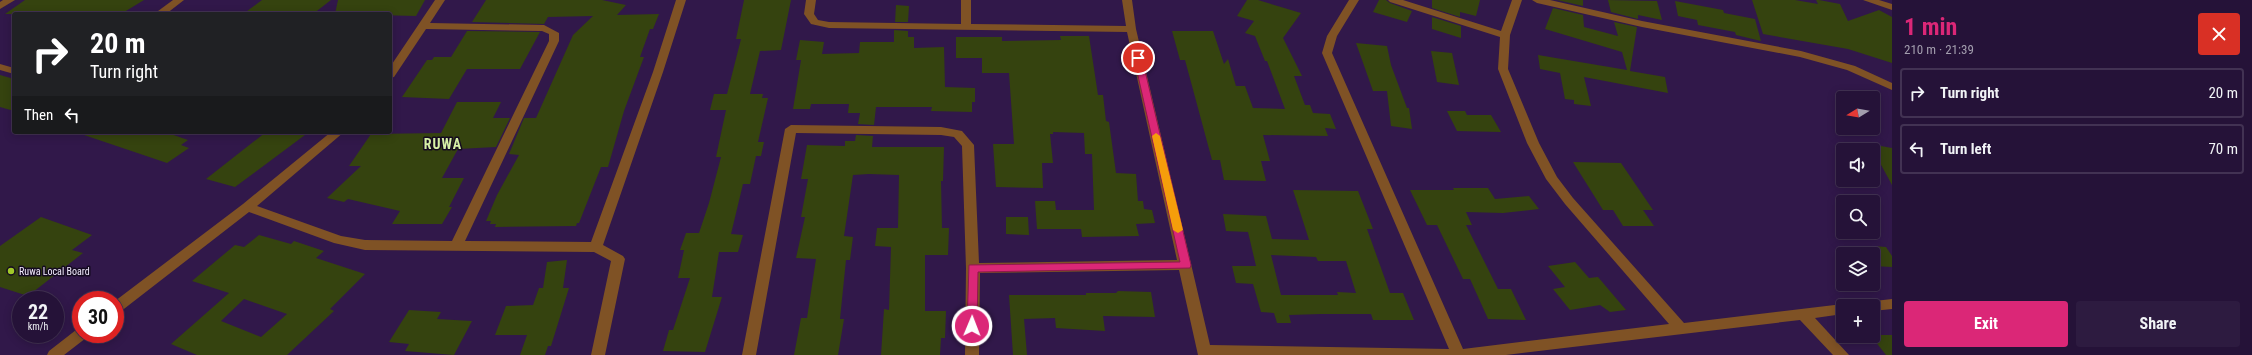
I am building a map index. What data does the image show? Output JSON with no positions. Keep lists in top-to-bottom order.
{
  "districts": ["RUWA"],
  "places": ["Ruwa Local Board"],
  "north": "left",
  "page": {
    "heading": ["1 min", "210 m · 21:39"],
    "turn": ["20 m", "Turn right"],
    "list": [
      {
        "name": "Turn right",
        "value": "20 m"
      },
      {
        "name": "Turn left",
        "value": "70 m"
      }
    ],
    "map_buttons": "+",
    "then": "Then",
    "speed": "22 km/h",
    "limit": "30",
    "buttons": ["Exit", "Share"]
  }
}
